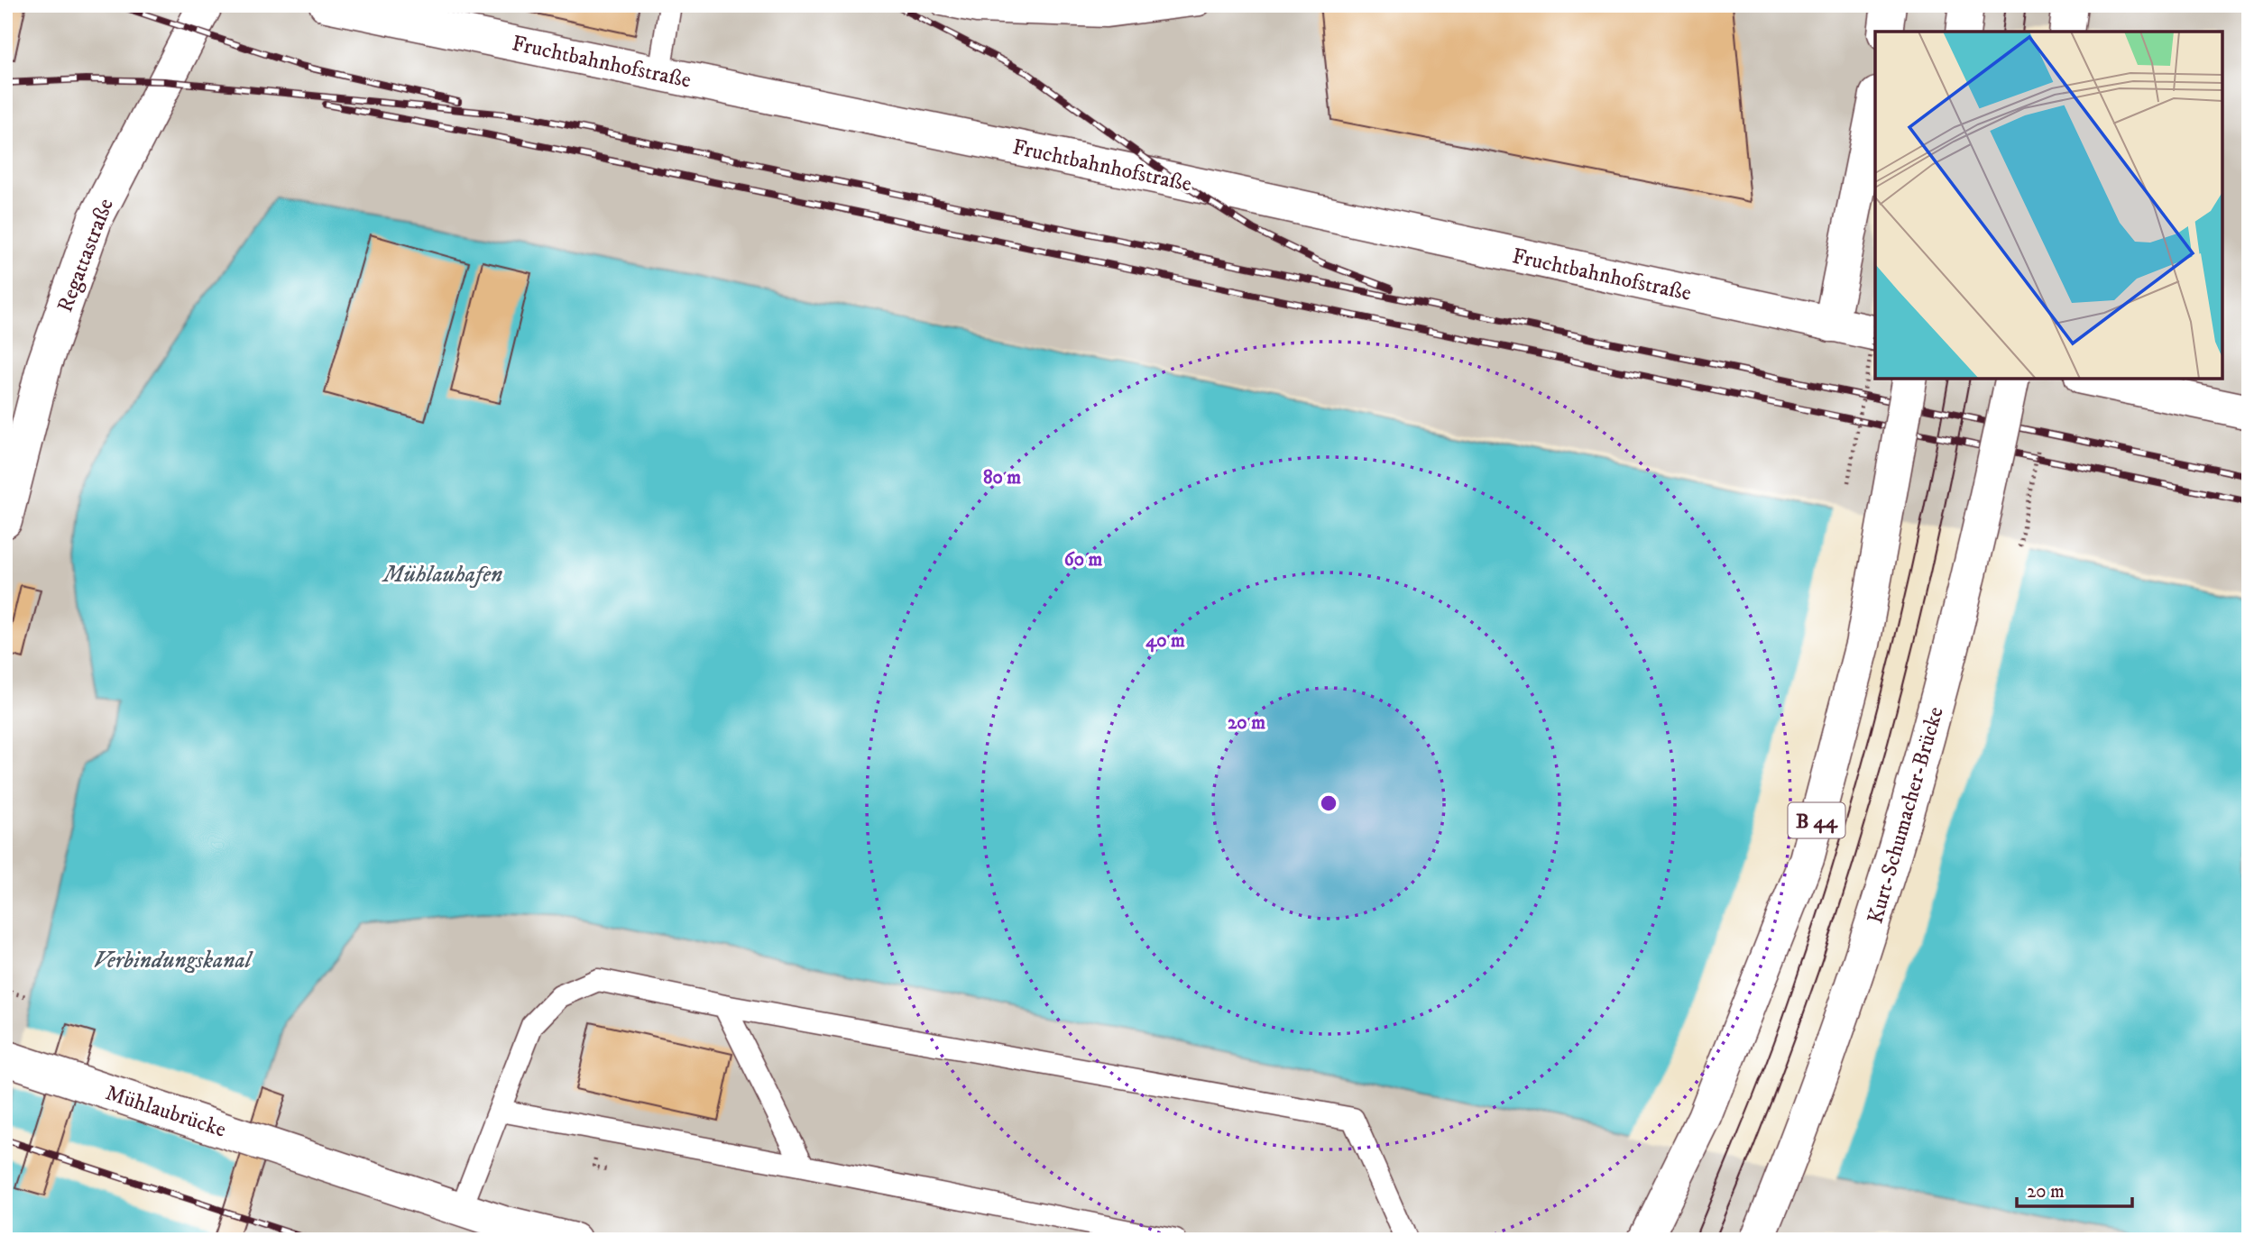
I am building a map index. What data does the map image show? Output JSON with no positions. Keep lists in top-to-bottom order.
{
  "streets": {
    "main road": [
      "Fruchtbahnhofstraße",
      "Regattastraße",
      "Kurt-Schumacher-Brücke",
      "B 44",
      "Mühlaubrücke"
    ]
  },
  "water": ["Mühlauhafen", "Verbindungskanal"],
  "scale_bar": "20 m",
  "rings": [
    "80 m",
    "60 m",
    "40 m",
    "20 m"
  ]
}
